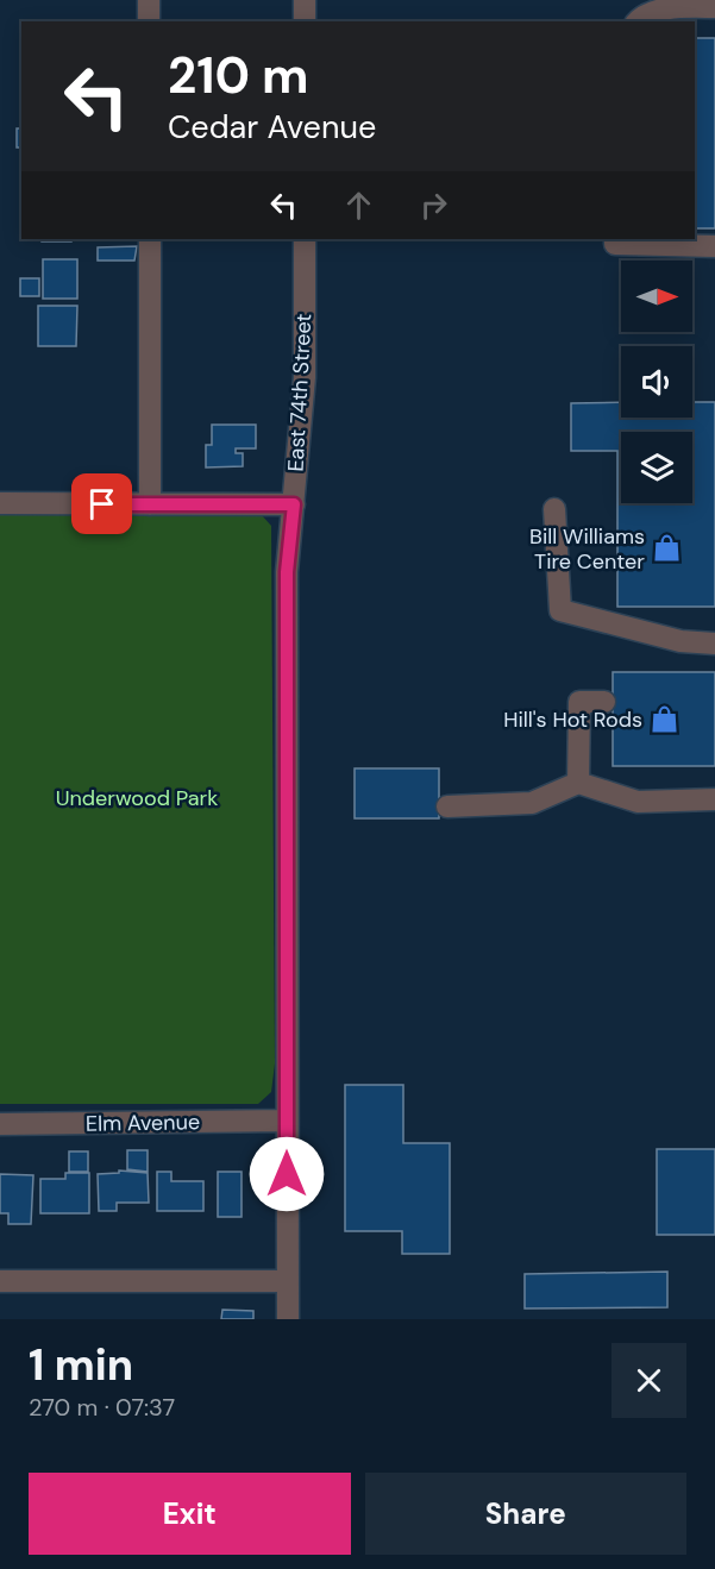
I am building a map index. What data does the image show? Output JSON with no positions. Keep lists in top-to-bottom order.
{
  "streets": {
    "street": ["East 74th Street", "Elm Avenue"]
  },
  "crossings": [
    ["East 74th Street", "Elm Avenue"]
  ],
  "parks": ["Underwood Park"],
  "places": {
    "shop": ["Bill Williams Tire Center", "Hill's Hot Rods"]
  },
  "north": "right",
  "page": {
    "turn": ["210 m", "Cedar Avenue"],
    "heading": ["1 min", "270 m · 07:37"],
    "buttons": ["Exit", "Share"]
  }
}
